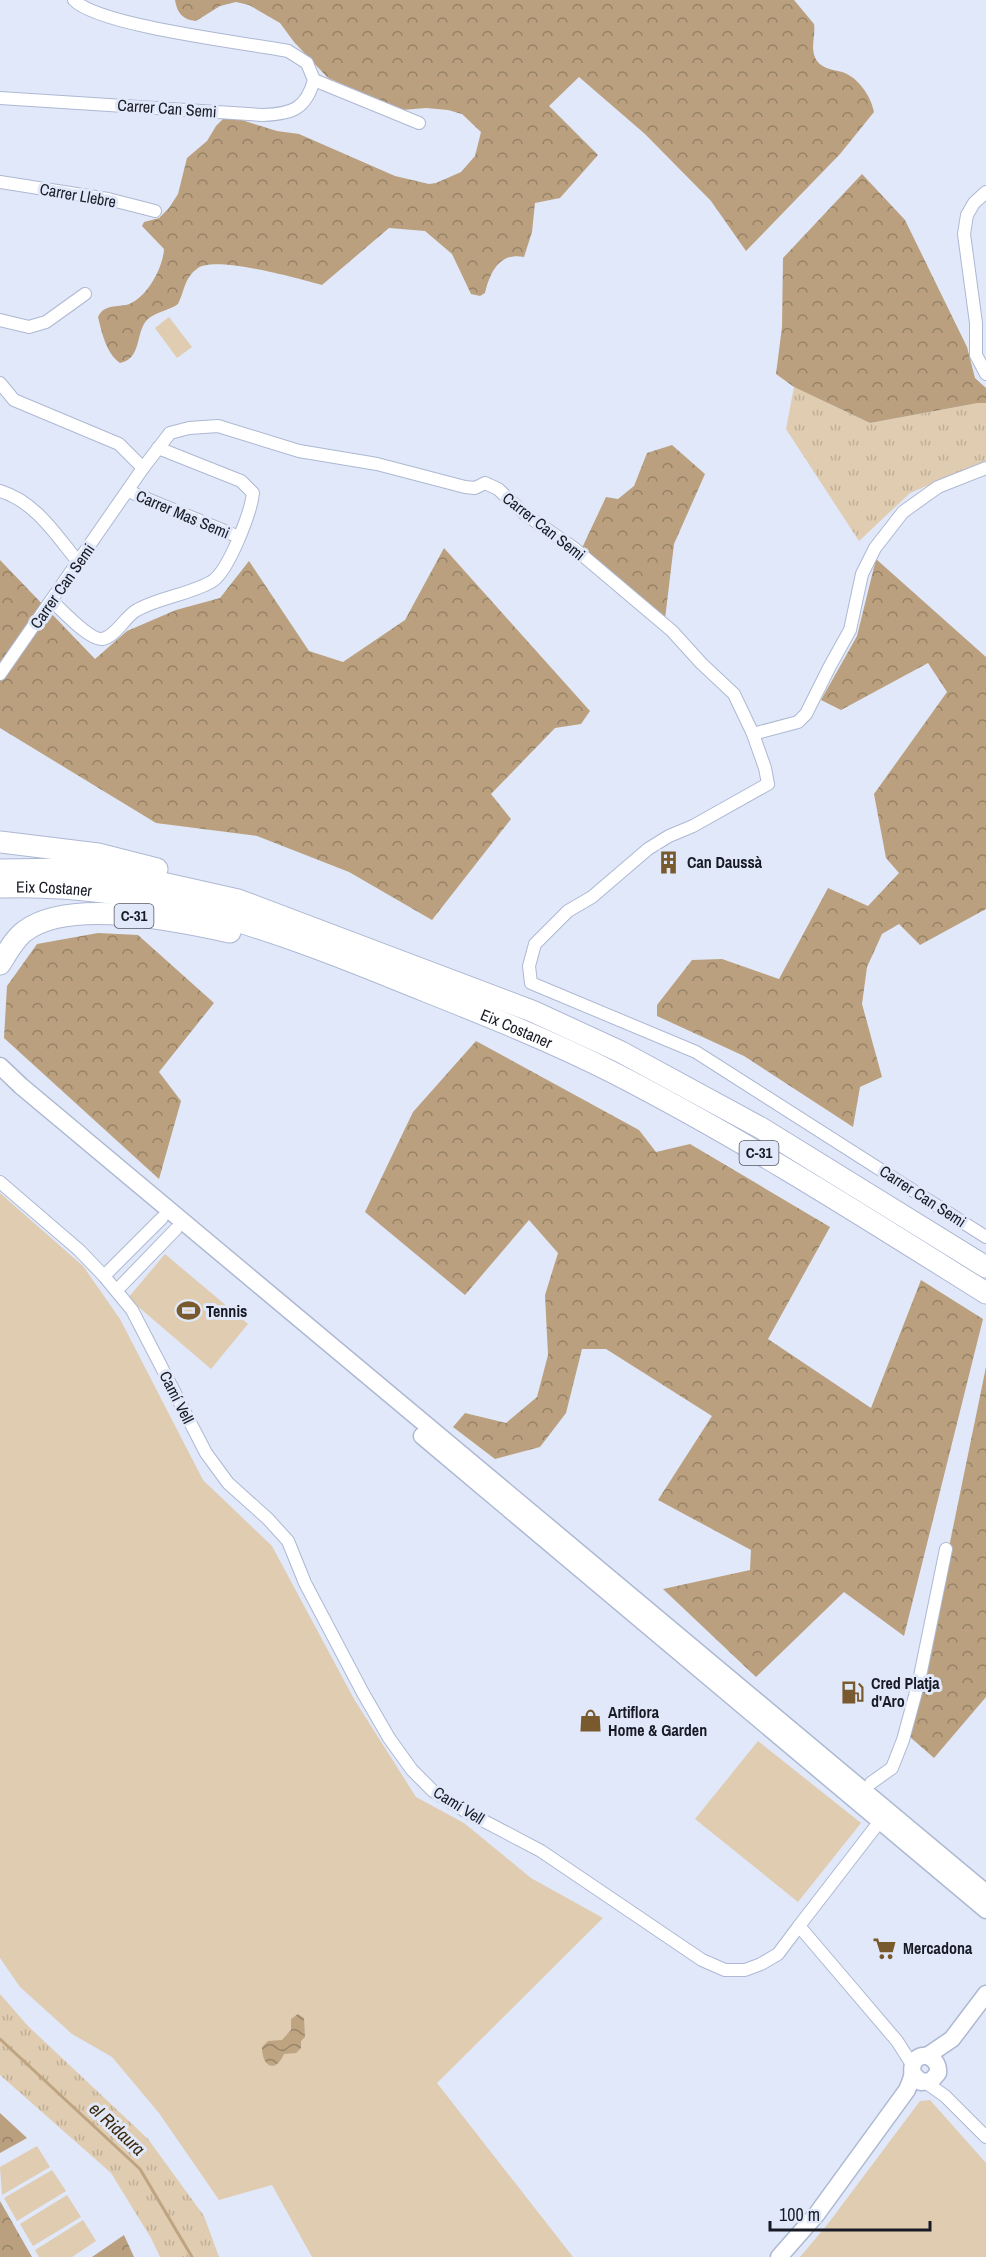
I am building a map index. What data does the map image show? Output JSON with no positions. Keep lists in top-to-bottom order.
{
  "streets": {
    "highway": ["Eix Costaner", "C-31"],
    "street": [
      "Carrer Can Semi",
      "Carrer Llebre",
      "Carrer Mas Semi",
      "Camí Vell"
    ]
  },
  "crossings": [
    ["Carrer Can Semi", "Carrer Mas Semi"],
    ["Eix Costaner", "C-31"]
  ],
  "water": ["el Ridaura"],
  "places": {
    "building": ["Can Daussà"],
    "sports": ["Tennis"],
    "fuel station": ["Cred Platja d'Aro"],
    "shop": ["Artiflora Home & Garden"],
    "supermarket": ["Mercadona"]
  },
  "scale_bar": "100 m"
}
